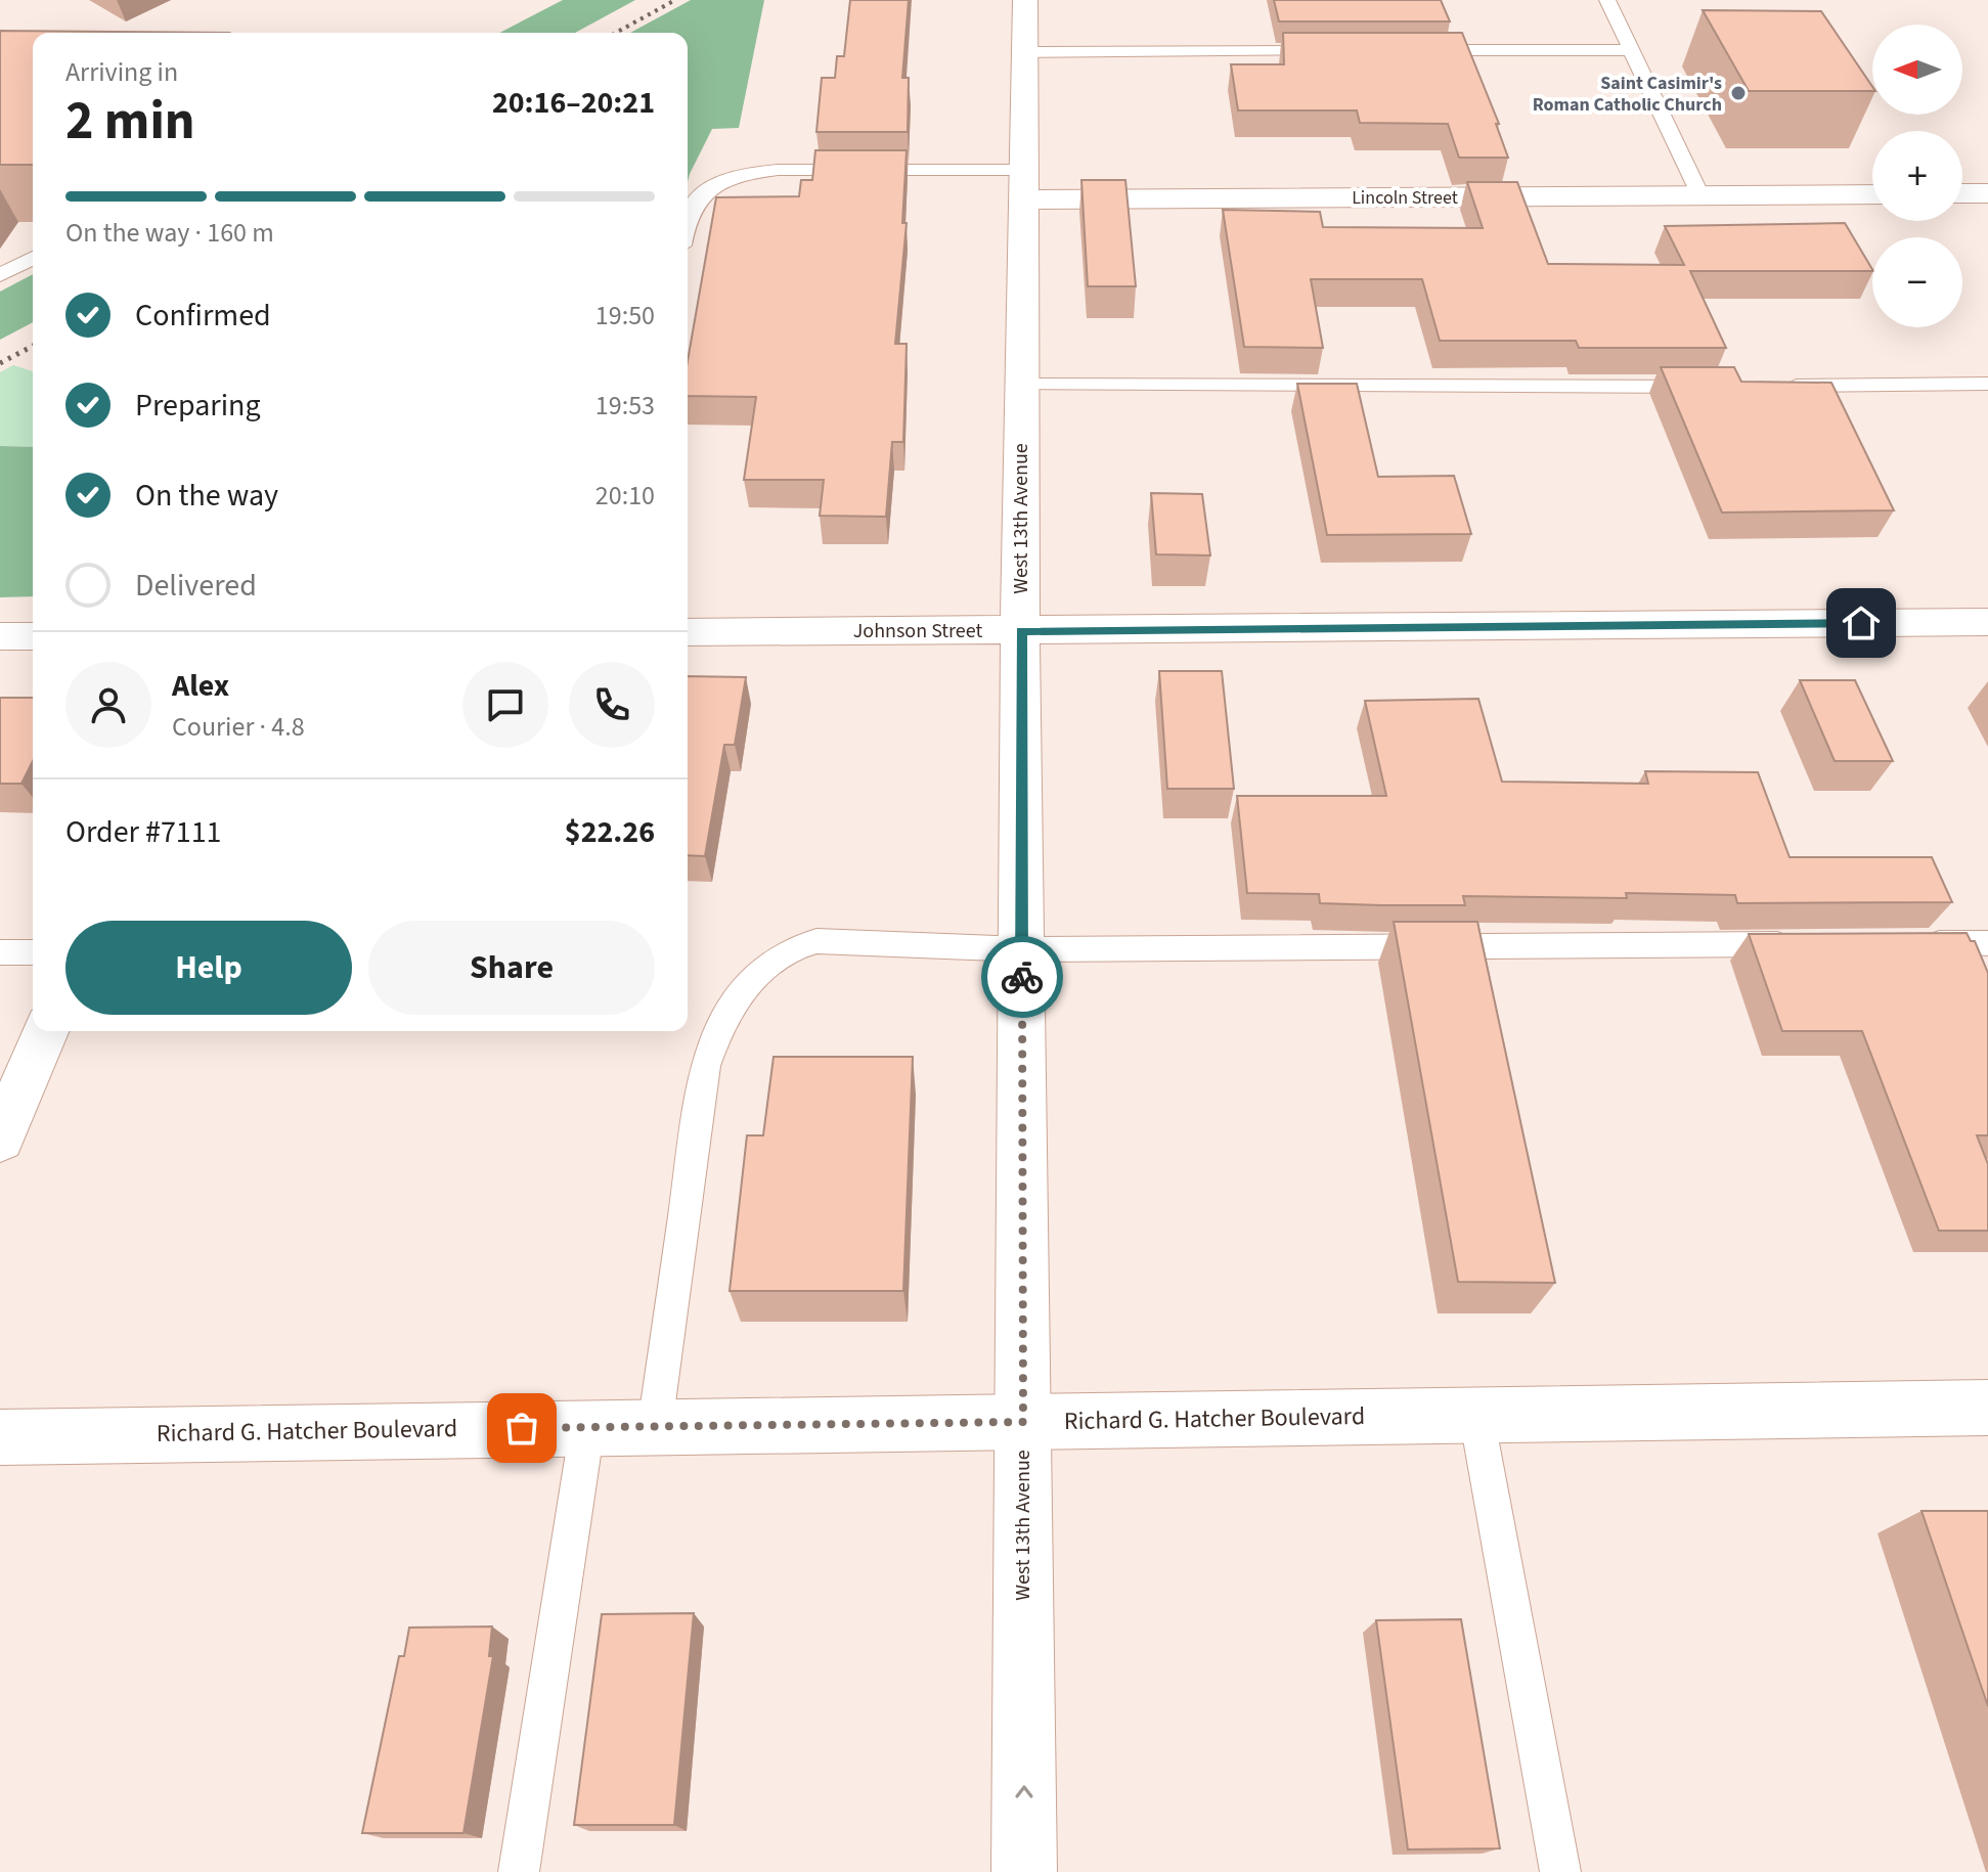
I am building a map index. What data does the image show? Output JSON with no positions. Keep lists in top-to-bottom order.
{
  "streets": {
    "street": [
      "Lincoln Street",
      "West 13th Avenue",
      "Johnson Street",
      "Richard G. Hatcher Boulevard"
    ]
  },
  "crossings": [
    ["Lincoln Street", "West 13th Avenue"],
    ["West 13th Avenue", "Johnson Street"],
    ["West 13th Avenue", "Richard G. Hatcher Boulevard"]
  ],
  "places": ["Saint Casimir's Roman Catholic Church"],
  "north": "left",
  "page": {
    "map_buttons": ["+", "−"],
    "heading": ["2 min", "Arriving in", "20:16–20:21"],
    "panel": [
      "Alex",
      "Courier · 4.8",
      "Order #7111",
      "$22.26"
    ],
    "bar": "On the way · 160 m",
    "list": [
      ["Confirmed", "19:50"],
      ["Preparing", "19:53"],
      ["On the way", "20:10"],
      "Delivered"
    ],
    "buttons": ["Help", "Share"]
  }
}
